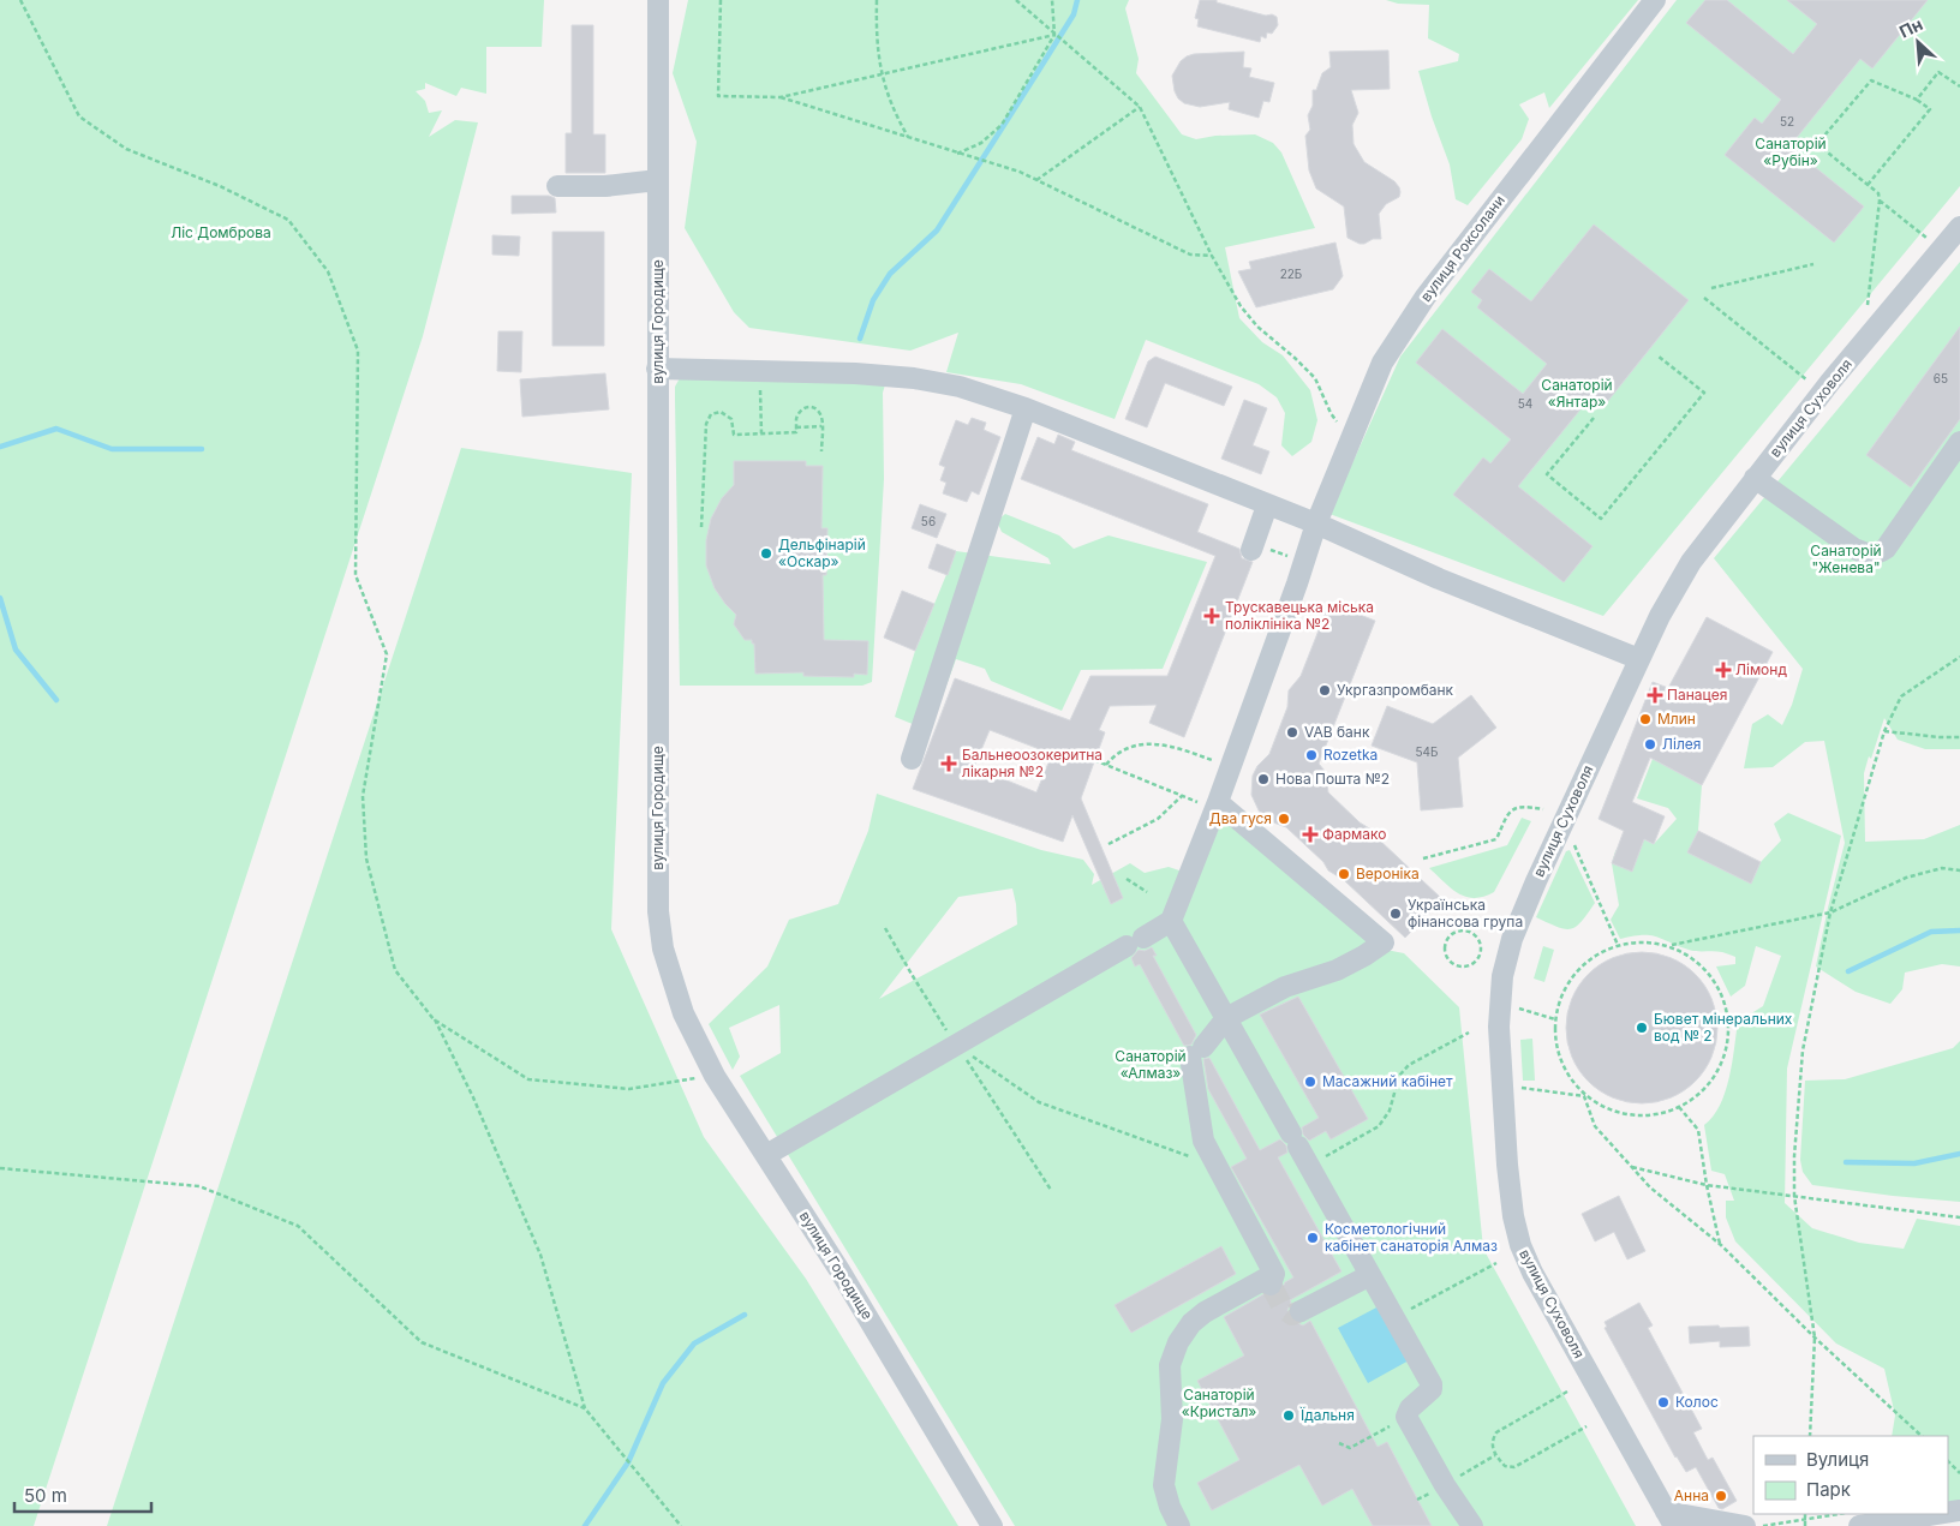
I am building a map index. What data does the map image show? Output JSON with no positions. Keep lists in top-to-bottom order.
{
  "streets": {
    "street": ["вулиця Роксолани", "вулиця Городище", "вулиця Суховоля"]
  },
  "parks": [
    "Санаторій «Рубін»",
    "Ліс Домброва",
    "Санаторій «Янтар»",
    "Санаторій \"Женева\"",
    "Санаторій «Алмаз»",
    "Санаторій «Кристал»"
  ],
  "places": {
    "other": [
      "Дельфінарій «Оскар»",
      "Укргазпромбанк",
      "Млин",
      "VAB банк",
      "Лілея",
      "Rozetka",
      "Нова Пошта №2",
      "Два гуся",
      "Вероніка",
      "Українська фінансова група",
      "Бювет мінеральних вод № 2",
      "Масажний кабінет",
      "Косметологічний кабінет санаторія Алмаз",
      "Колос",
      "Їдальня",
      "Анна"
    ],
    "health": [
      "Трускавецька міська поліклініка №2",
      "Лімонд",
      "Панацея",
      "Бальнеоозокеритна лікарня №2",
      "Фармако"
    ]
  },
  "house_numbers": [
    "52",
    "22Б",
    "65",
    "54",
    "56",
    "54Б"
  ],
  "legend": ["Вулиця", "Парк"],
  "scale_bar": "50 m",
  "north": "top left"
}
